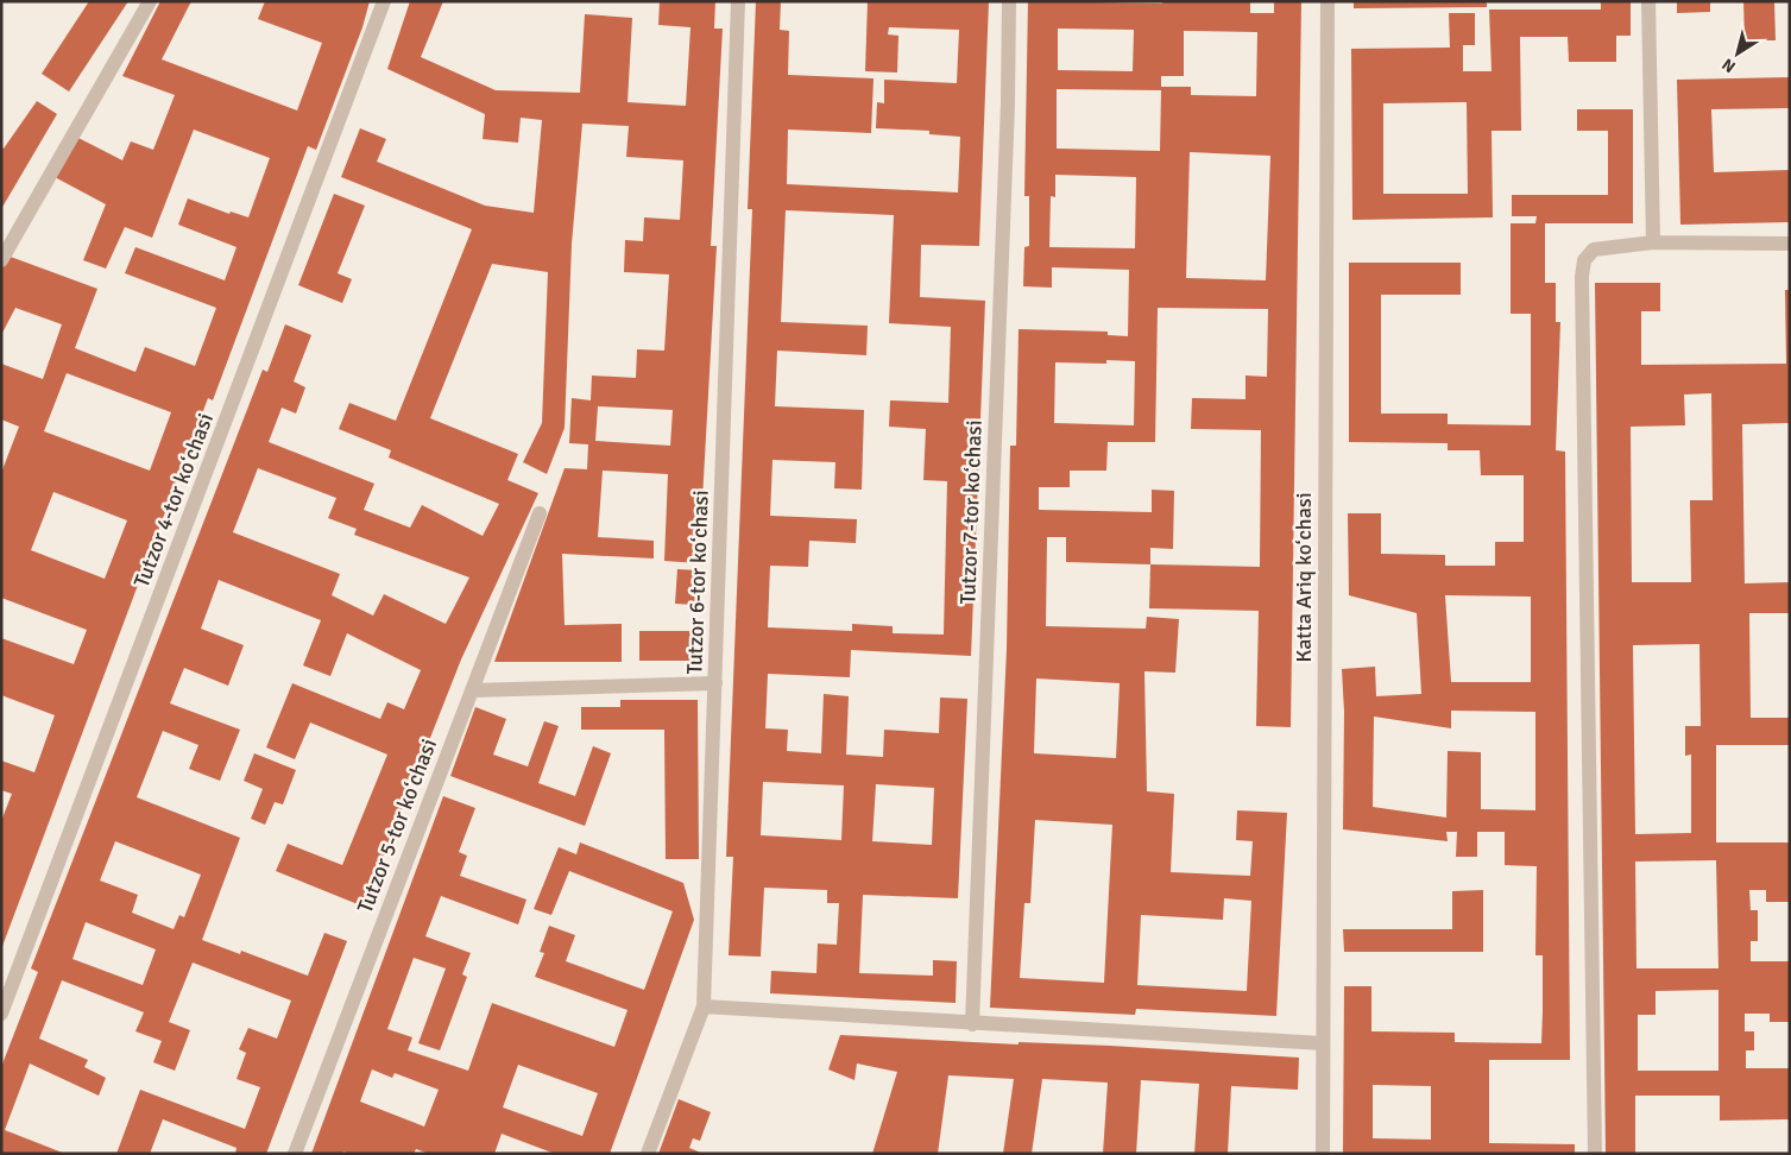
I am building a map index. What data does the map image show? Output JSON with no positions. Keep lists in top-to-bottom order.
{
  "streets": {
    "street": [
      "Tutzor 4-tor koʻchasi",
      "Tutzor 7-tor koʻchasi",
      "Katta Ariq koʻchasi",
      "Tutzor 6-tor koʻchasi",
      "Tutzor 5-tor koʻchasi"
    ]
  },
  "north": "bottom left"
}
